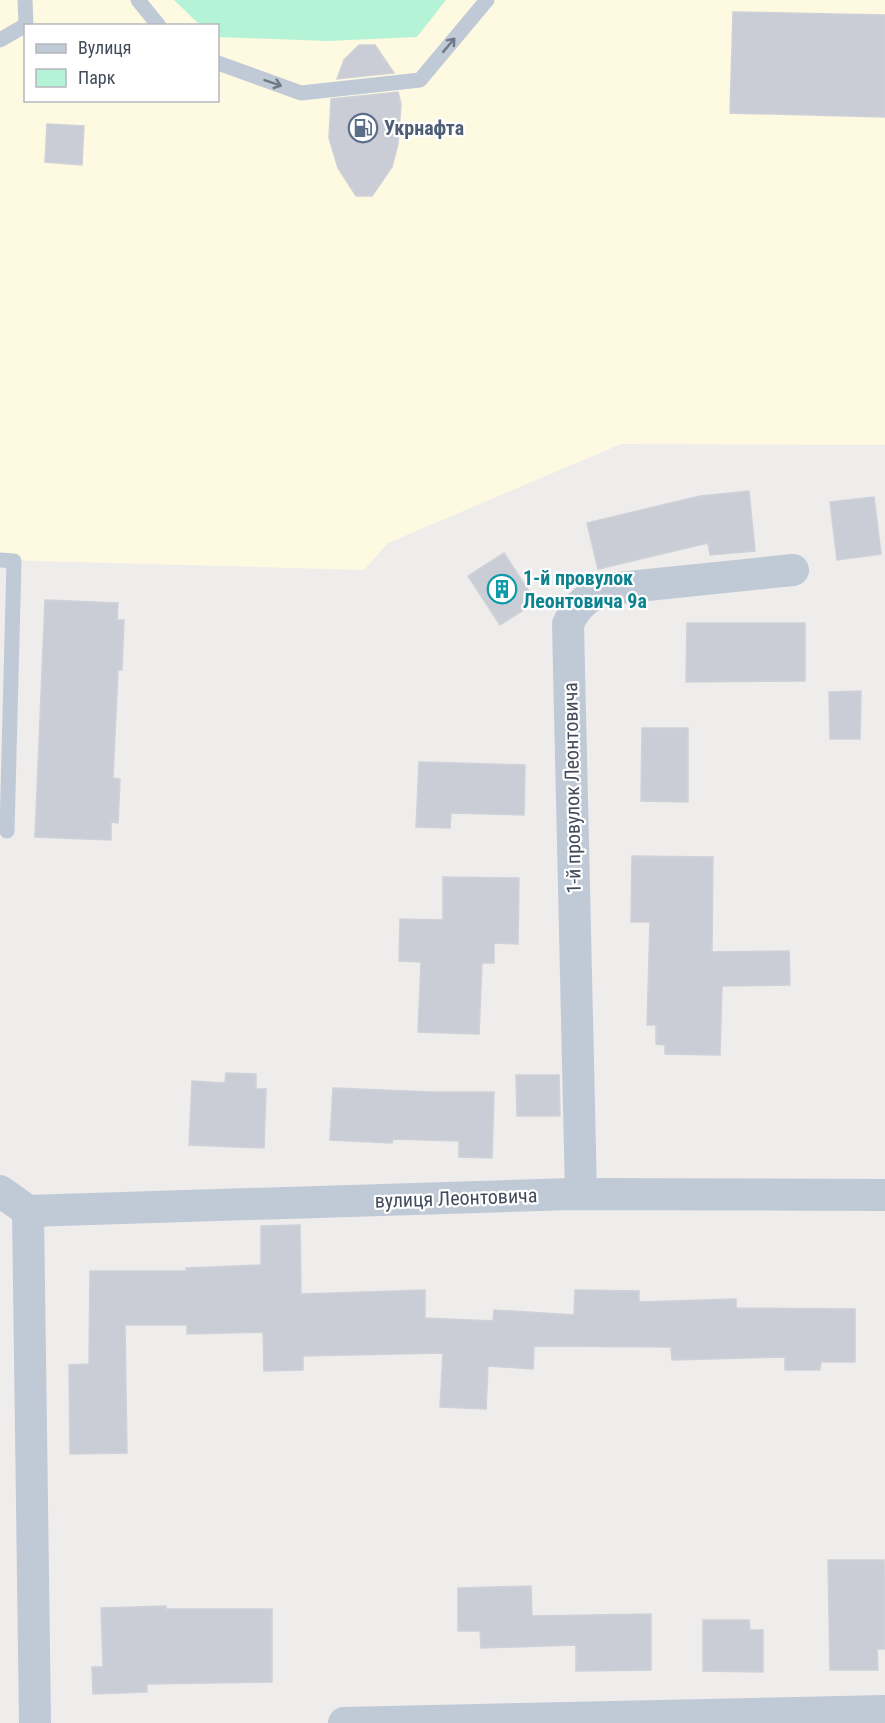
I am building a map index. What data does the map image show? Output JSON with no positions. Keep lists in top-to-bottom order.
{
  "streets": {
    "street": ["1-й провулок Леонтовича", "вулиця Леонтовича"]
  },
  "crossings": [
    ["1-й провулок Леонтовича", "вулиця Леонтовича"]
  ],
  "places": {
    "fuel station": ["Укрнафта"],
    "building": ["1-й провулок Леонтовича 9а"]
  },
  "legend": ["Вулиця", "Парк"]
}
